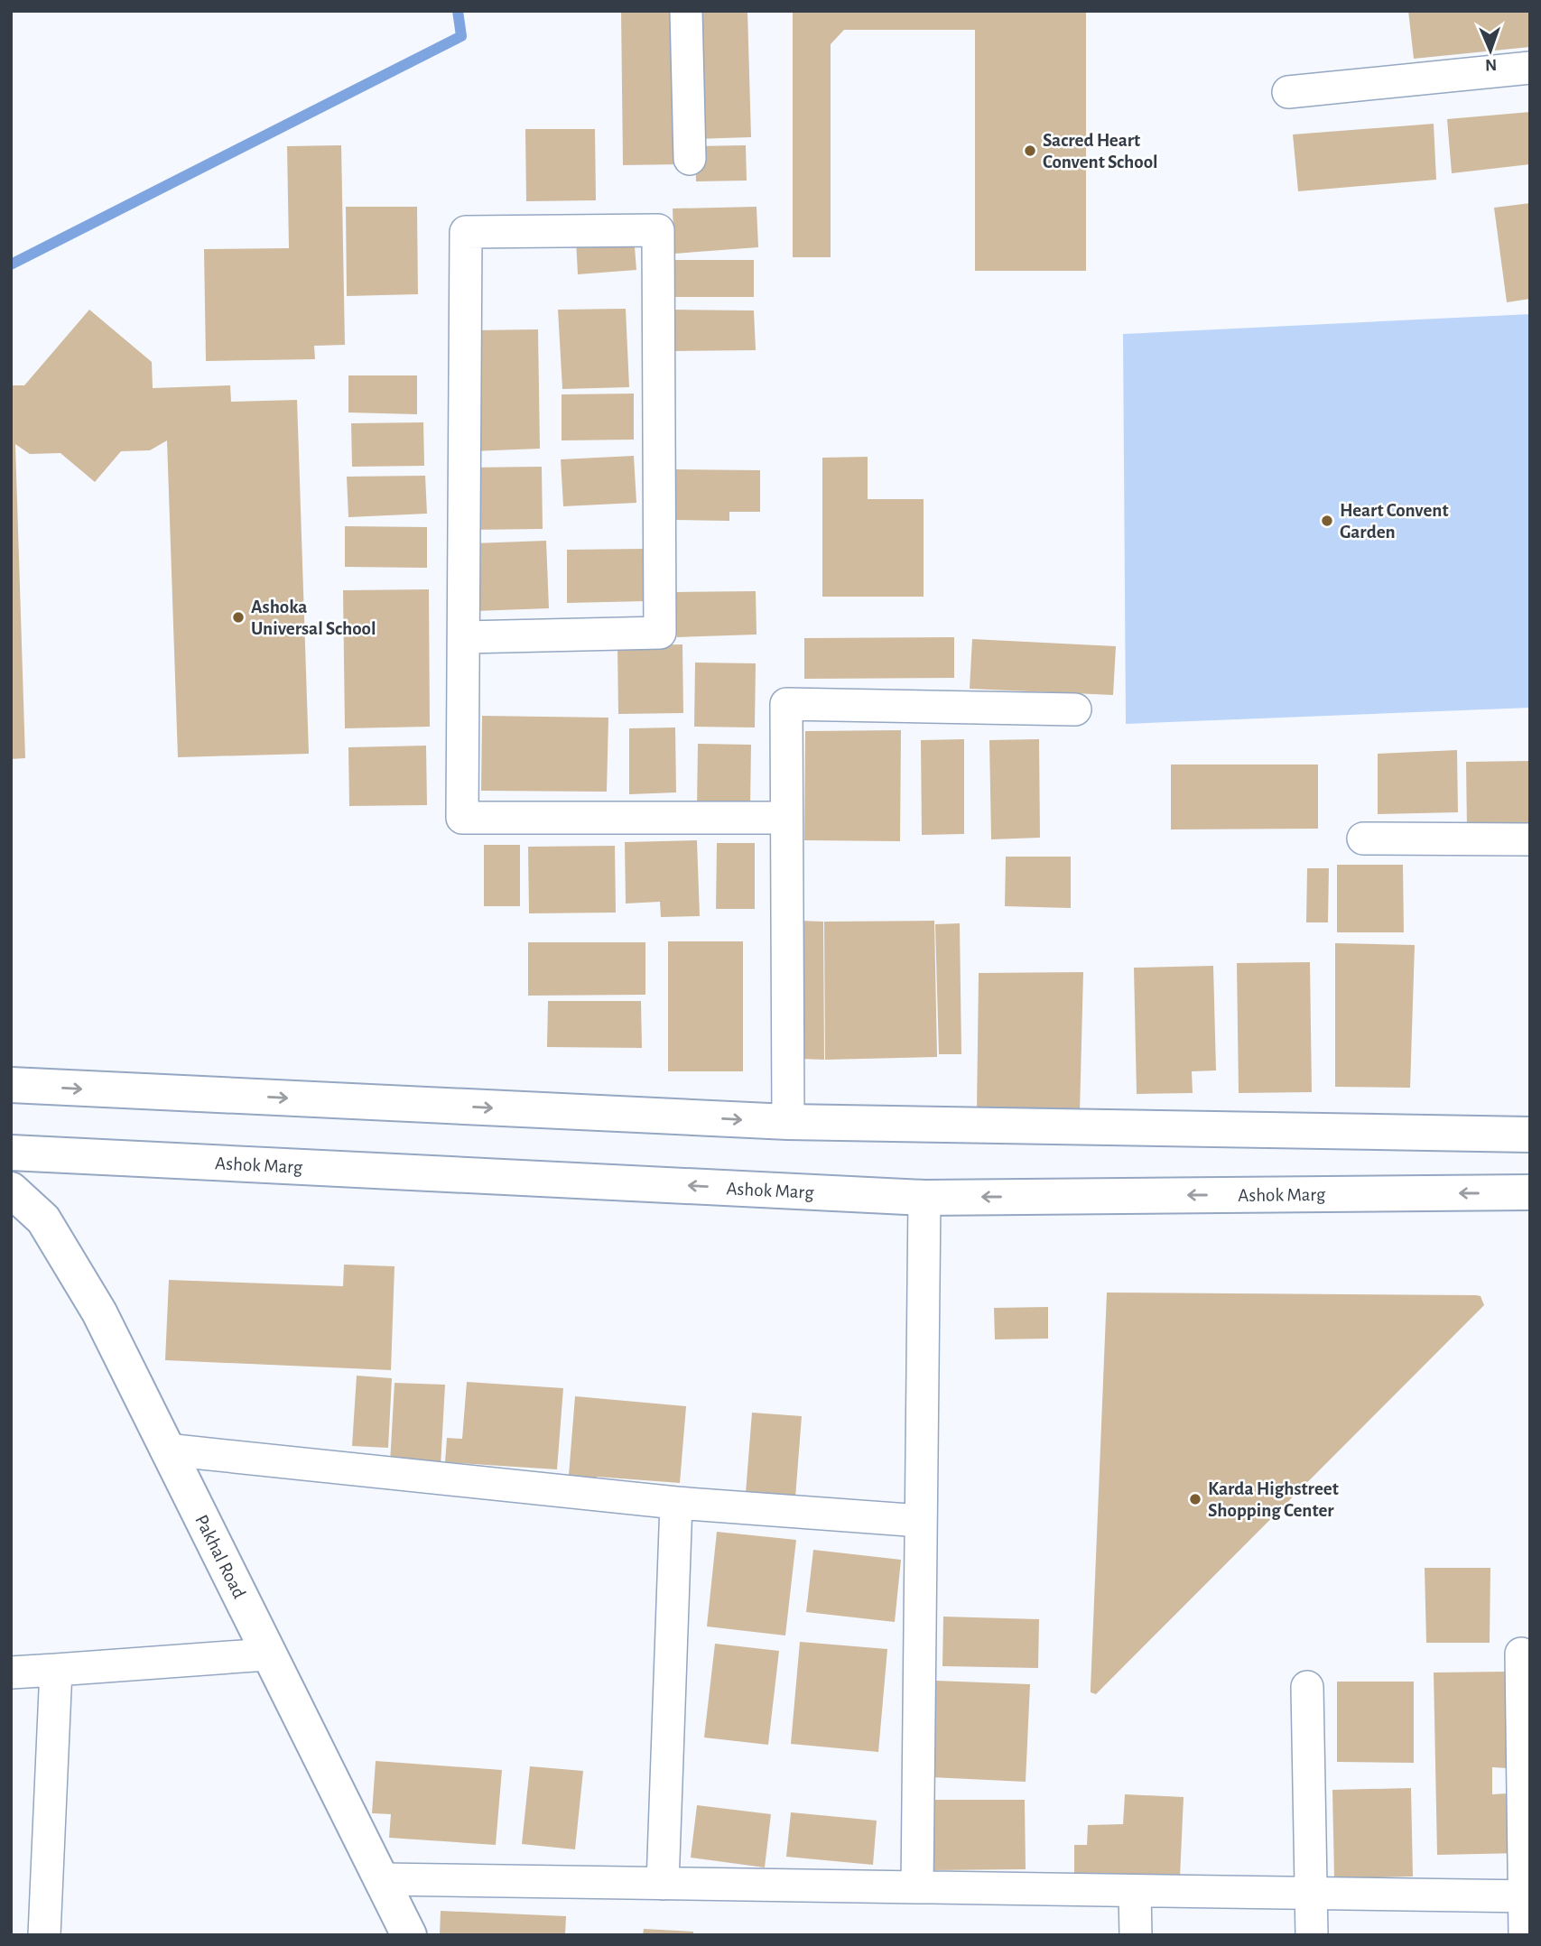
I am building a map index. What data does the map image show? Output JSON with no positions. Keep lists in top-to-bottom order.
{
  "streets": {
    "street": ["Ashok Marg", "Pakhal Road"]
  },
  "places": [
    "Sacred Heart Convent School",
    "Heart Convent Garden",
    "Ashoka Universal School",
    "Karda Highstreet Shopping Center"
  ],
  "north": "bottom"
}
